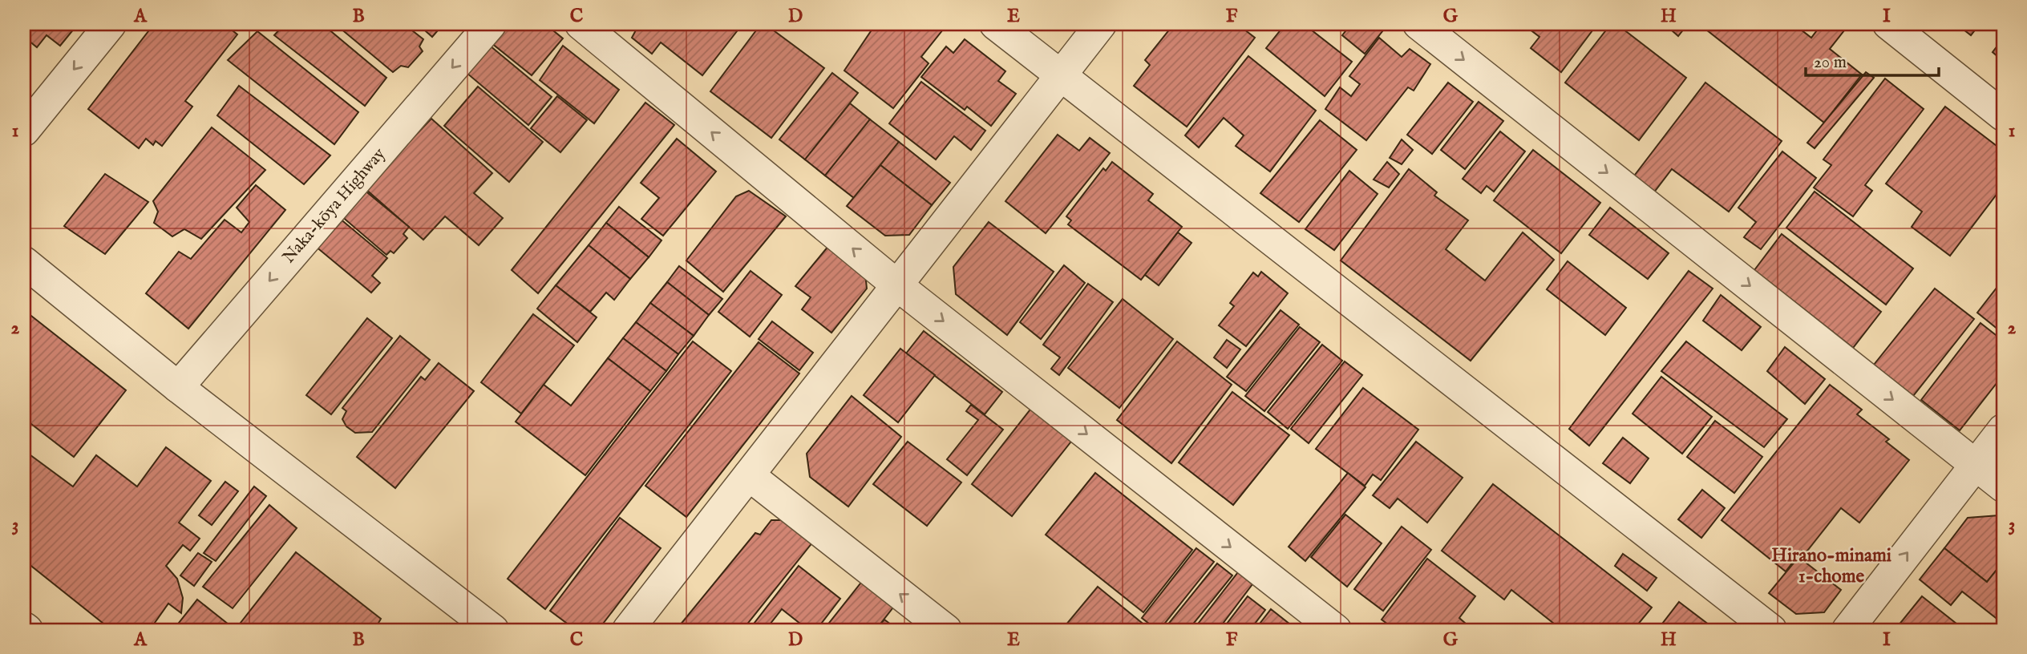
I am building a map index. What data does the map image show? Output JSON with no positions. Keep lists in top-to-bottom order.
{
  "streets": {
    "street": ["Naka-kōya Highway"]
  },
  "one_way": ["Naka-kōya Highway"],
  "districts": ["Hirano-minami 1-chome"],
  "scale_bar": "20 m",
  "grid": {
    "columns": [
      "A",
      "B",
      "C",
      "D",
      "E",
      "F",
      "G",
      "H",
      "I"
    ],
    "rows": ["1", "2", "3"]
  }
}
